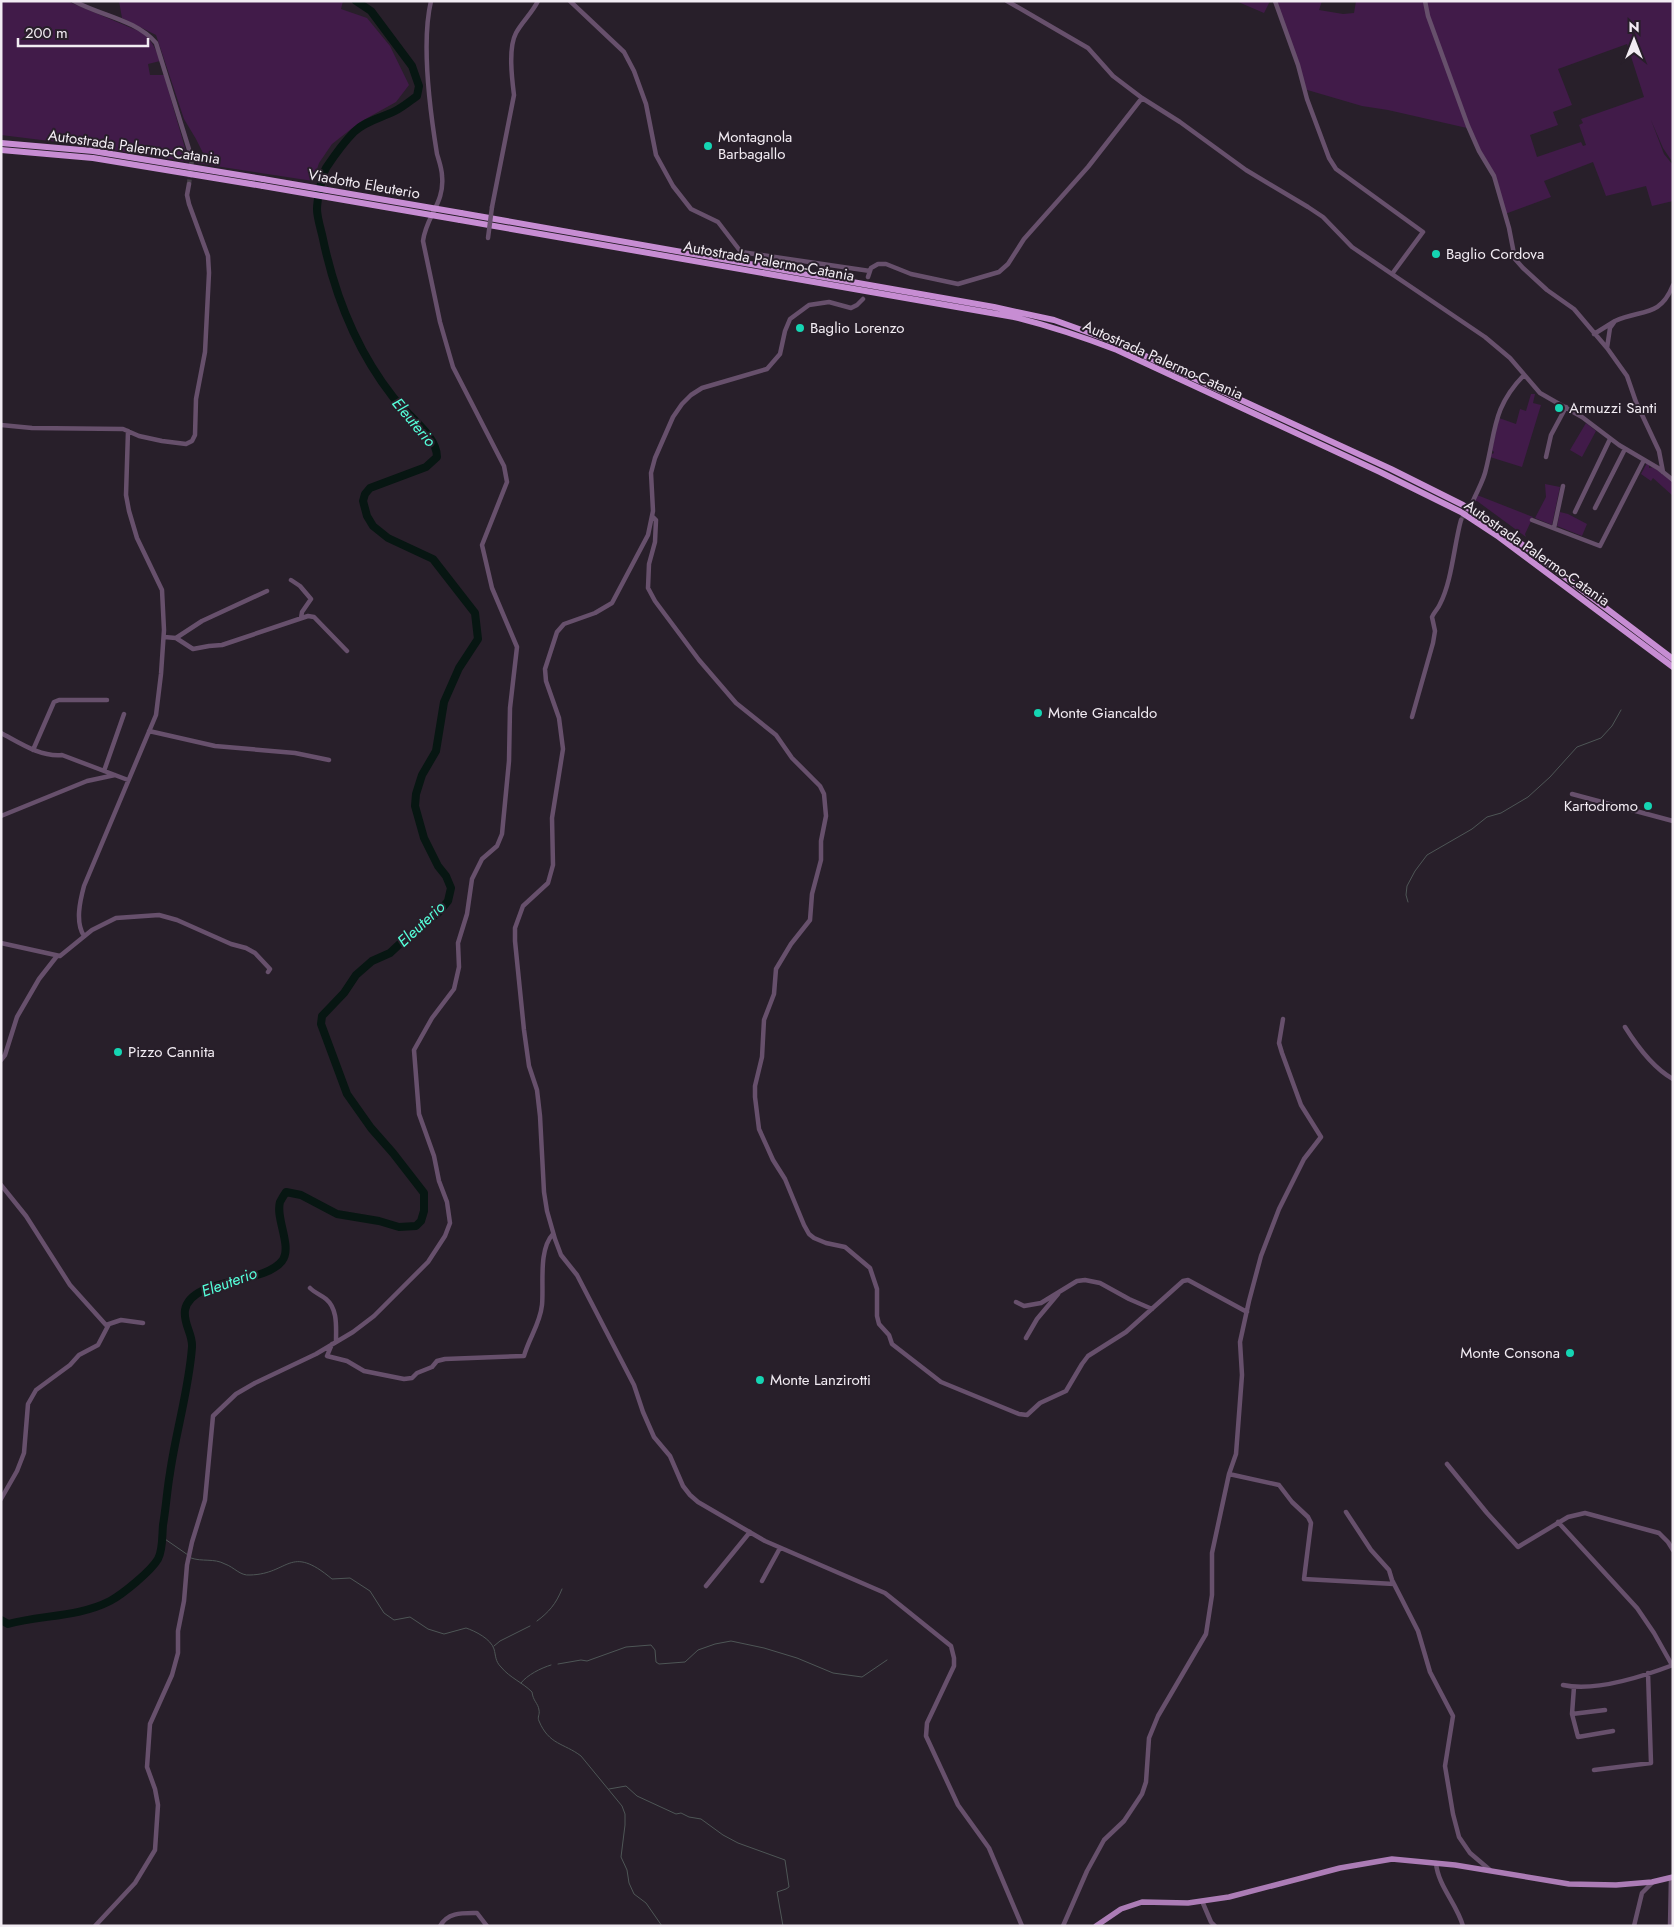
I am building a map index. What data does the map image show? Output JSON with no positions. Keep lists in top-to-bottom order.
{
  "streets": {
    "highway": ["Autostrada Palermo-Catania", "Viadotto Eleuterio"]
  },
  "crossings": [
    ["Autostrada Palermo-Catania", "Viadotto Eleuterio"]
  ],
  "water": ["Eleuterio"],
  "places": [
    "Montagnola Barbagallo",
    "Baglio Cordova",
    "Baglio Lorenzo",
    "Armuzzi Santi",
    "Monte Giancaldo",
    "Kartodromo",
    "Pizzo Cannita",
    "Monte Consona",
    "Monte Lanzirotti"
  ],
  "scale_bar": "200 m",
  "north": "top"
}
